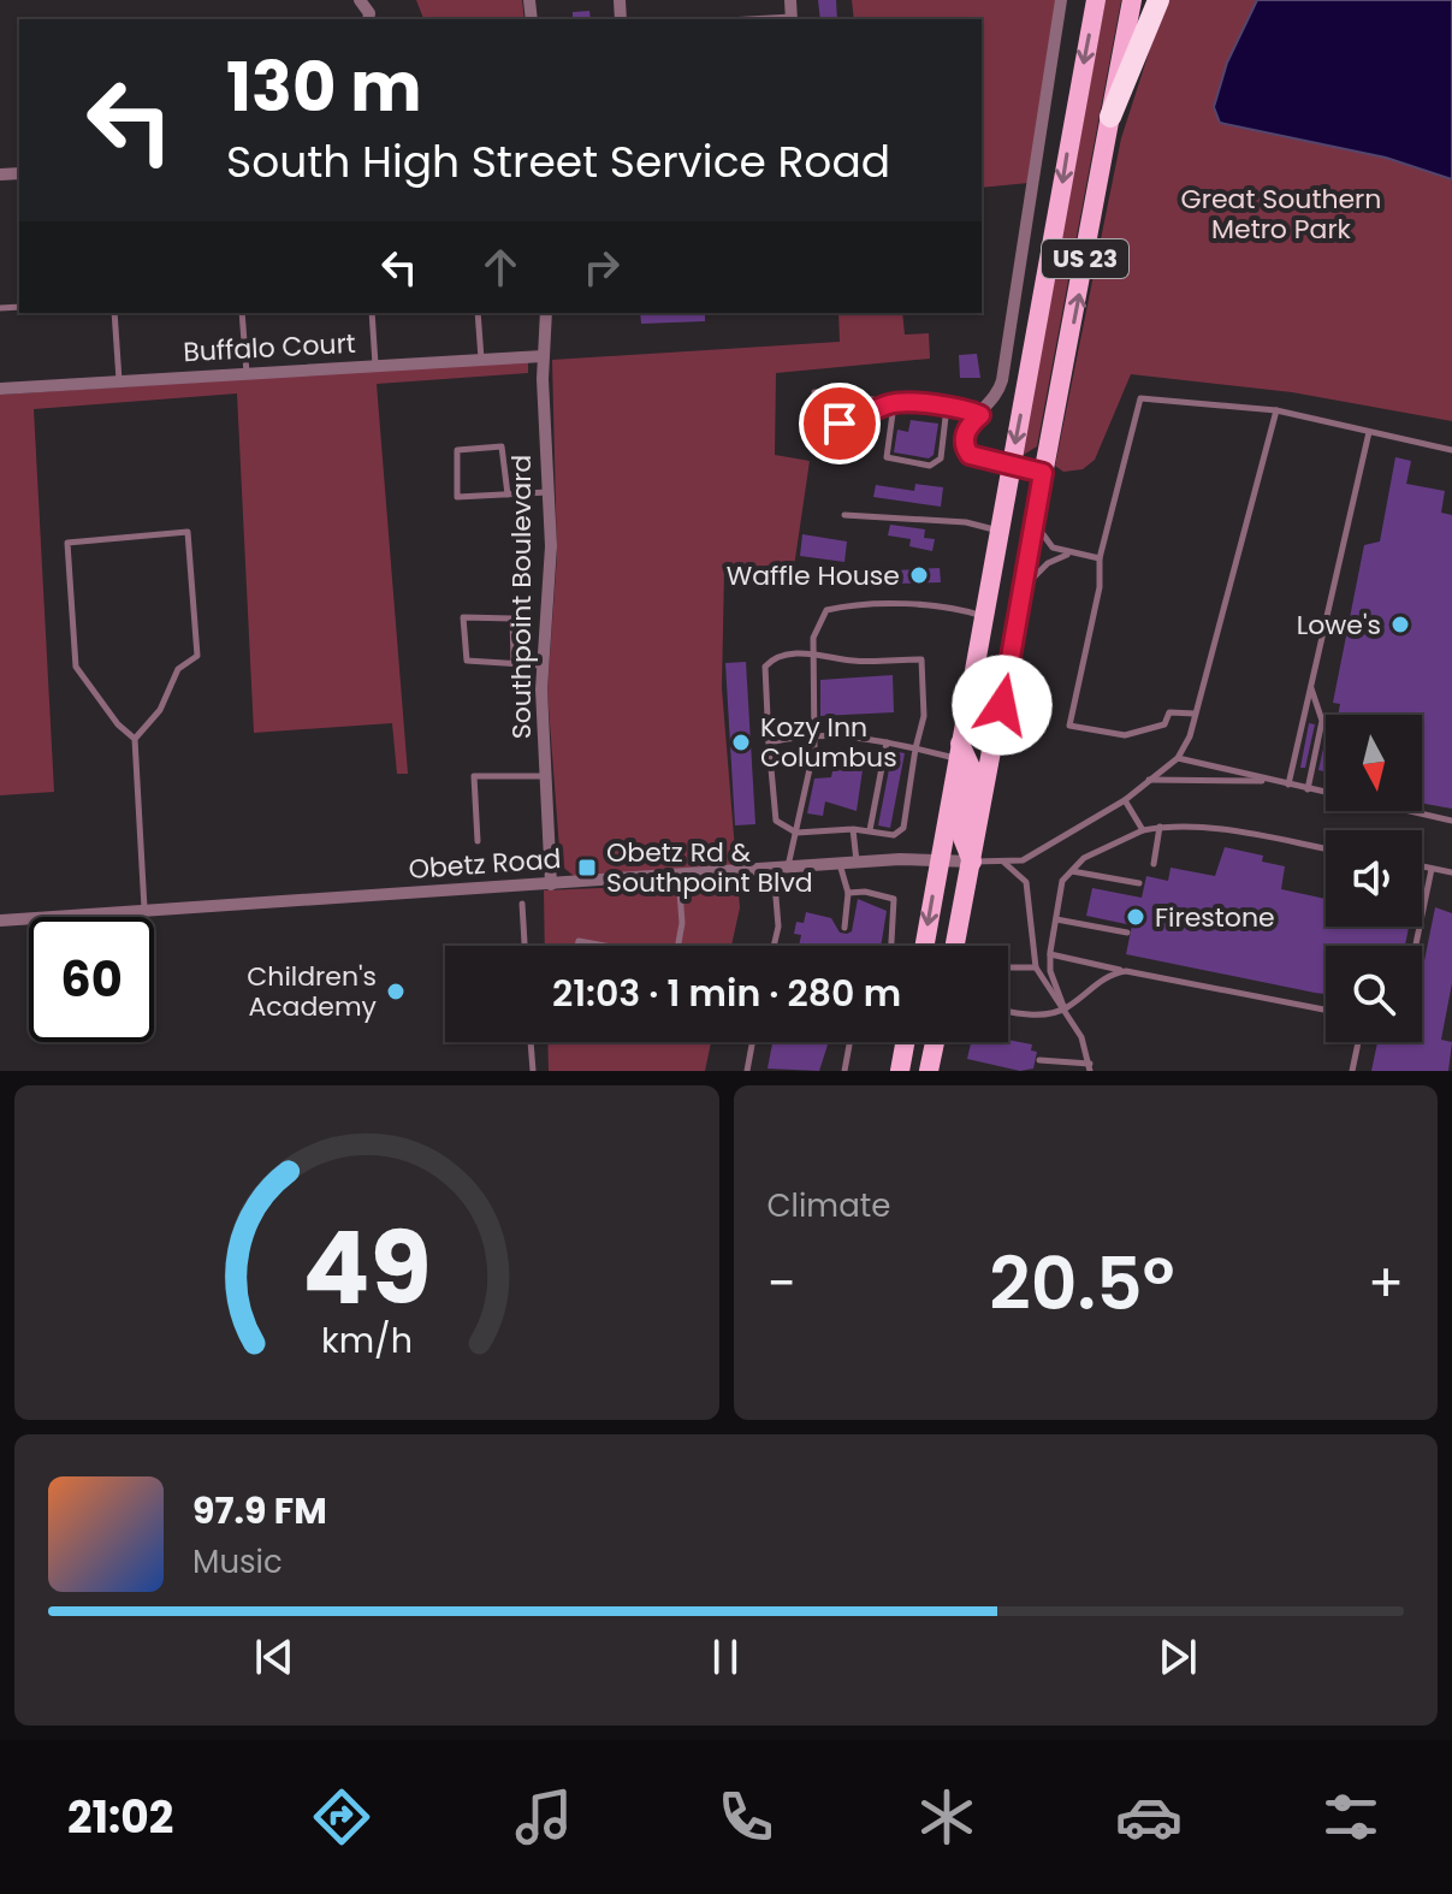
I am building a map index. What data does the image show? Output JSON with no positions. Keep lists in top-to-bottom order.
{
  "streets": {
    "main road": ["US 23"],
    "street": ["Buffalo Court", "Southpoint Boulevard", "Obetz Road"]
  },
  "crossings": [
    ["US 23", "Obetz Road"],
    ["Buffalo Court", "Southpoint Boulevard"],
    ["Southpoint Boulevard", "Obetz Road"]
  ],
  "parks": ["Great Southern Metro Park"],
  "places": {
    "other": [
      "Waffle House",
      "Lowe's",
      "Kozy Inn Columbus",
      "Firestone",
      "Children's Academy"
    ],
    "transit": ["Obetz Rd & Southpoint Blvd"]
  },
  "north": "bottom",
  "page": {
    "turn": ["130 m", "South High Street Service Road"],
    "limit": "60",
    "trip": "21:03 · 1 min · 280 m",
    "tile": "Climate",
    "heat": ["−", "20.5°", "+"],
    "song": ["97.9 FM", "Music"],
    "tabs": "21:02",
    "gauge": ["49", "km/h"]
  }
}
